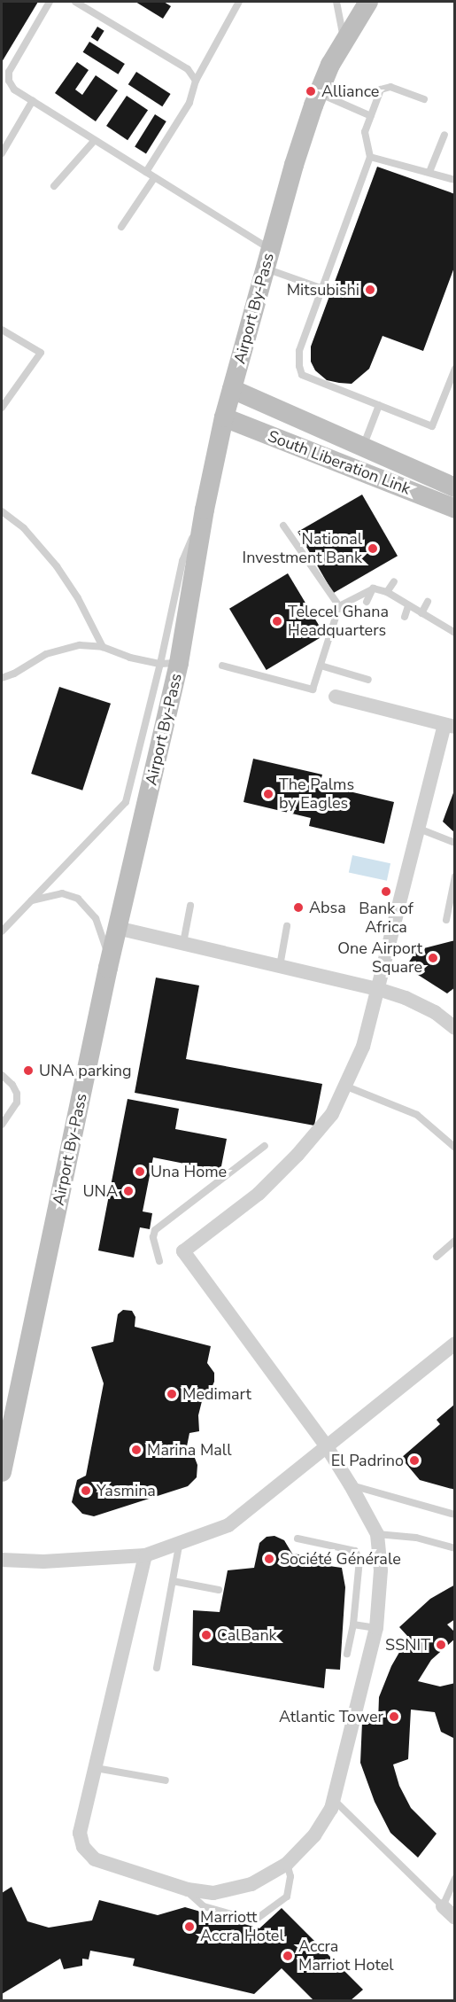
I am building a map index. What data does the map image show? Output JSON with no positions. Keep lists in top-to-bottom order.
{
  "streets": {
    "main road": ["Airport By-Pass", "South Liberation Link"]
  },
  "crossings": [
    ["Airport By-Pass", "South Liberation Link"]
  ],
  "places": [
    "Alliance",
    "Mitsubishi",
    "National Investment Bank",
    "Telecel Ghana Headquarters",
    "The Palms by Eagles",
    "Bank of Africa",
    "Absa",
    "One Airport Square",
    "UNA parking",
    "Una Home",
    "UNA",
    "Medimart",
    "Marina Mall",
    "El Padrino",
    "Yasmina",
    "Société Générale",
    "CalBank",
    "SSNIT",
    "Atlantic Tower",
    "Marriott Accra Hotel",
    "Accra Marriot Hotel"
  ]
}
